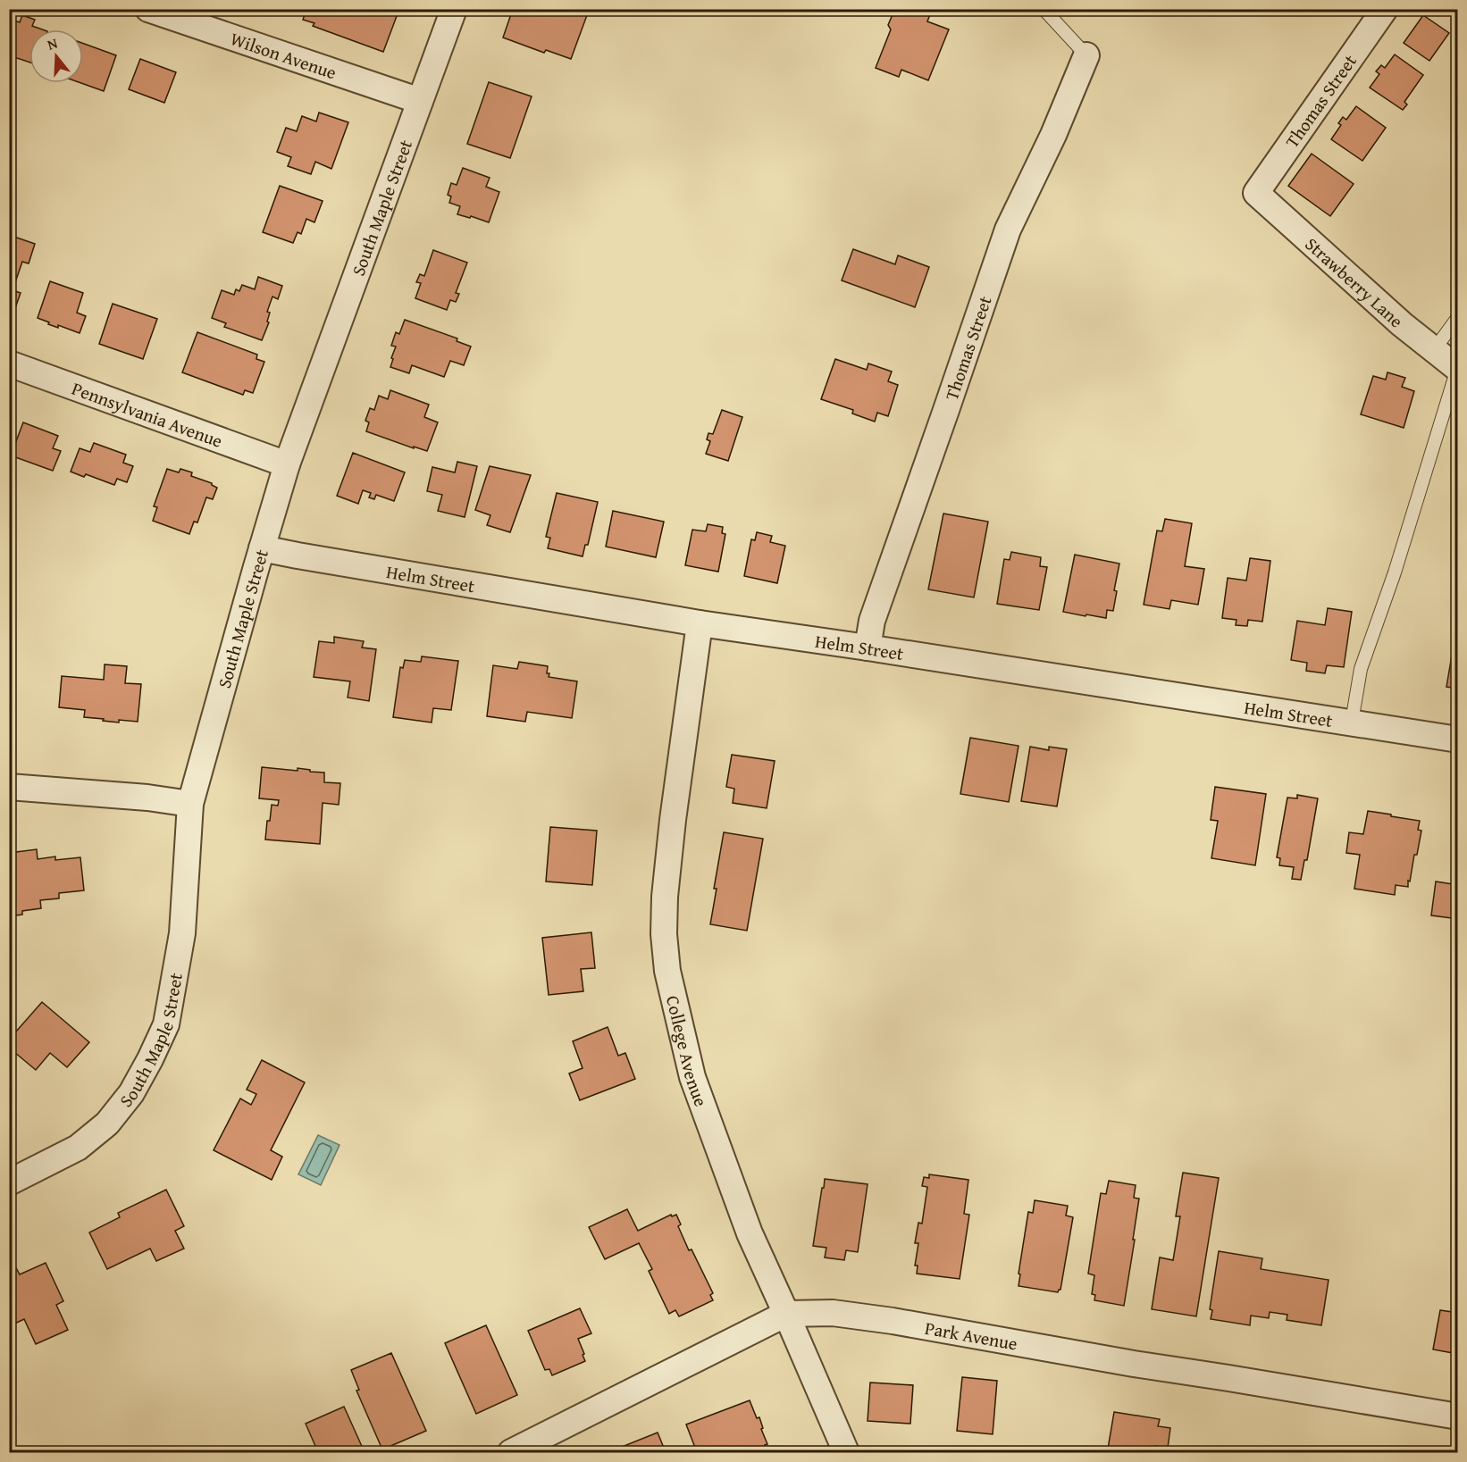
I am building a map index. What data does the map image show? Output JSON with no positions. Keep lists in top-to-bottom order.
{
  "streets": {
    "street": [
      "Wilson Avenue",
      "Thomas Street",
      "South Maple Street",
      "Strawberry Lane",
      "Pennsylvania Avenue",
      "Helm Street",
      "College Avenue",
      "Park Avenue"
    ]
  },
  "crossings": [
    ["Wilson Avenue", "South Maple Street"],
    ["Thomas Street", "Strawberry Lane"],
    ["Thomas Street", "Helm Street"],
    ["South Maple Street", "Pennsylvania Avenue"],
    ["South Maple Street", "Helm Street"],
    ["Helm Street", "College Avenue"],
    ["College Avenue", "Park Avenue"]
  ],
  "north": "top"
}
